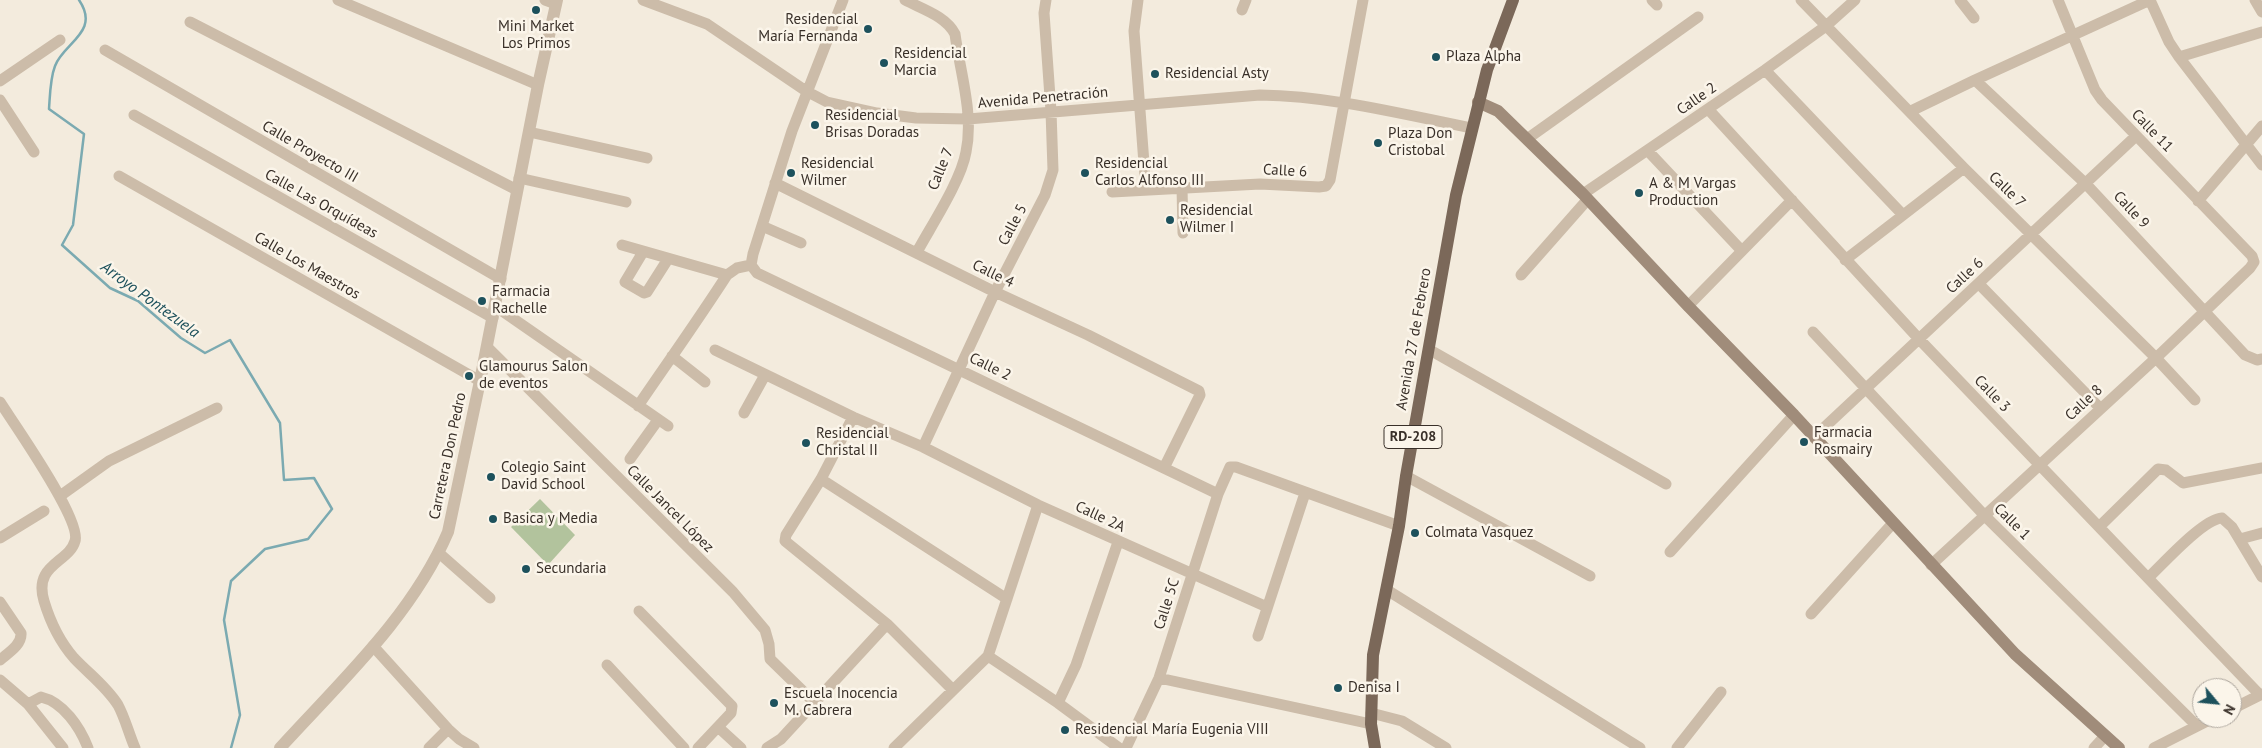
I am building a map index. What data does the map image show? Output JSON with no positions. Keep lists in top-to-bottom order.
{
  "streets": {
    "main road": ["Avenida 27 de Febrero", "RD-208"],
    "street": [
      "Avenida Penetración",
      "Calle 2",
      "Calle 11",
      "Calle Proyecto III",
      "Calle 7",
      "Calle 6",
      "Calle Las Orquídeas",
      "Calle 9",
      "Calle 5",
      "Calle Los Maestros",
      "Calle 4",
      "Calle 3",
      "Calle 8",
      "Carretera Don Pedro",
      "Calle Jancel López",
      "Calle 2A",
      "Calle 1",
      "Calle 5C"
    ]
  },
  "crossings": [
    ["Avenida Penetración", "Calle 7"],
    ["Avenida Penetración", "Calle 6"],
    ["Avenida Penetración", "Calle 5"],
    ["Avenida Penetración", "Avenida 27 de Febrero"],
    ["Calle 2", "Calle 7"],
    ["Calle 2", "Calle 5"],
    ["Calle 2", "Calle 4"],
    ["Calle 2", "Calle 3"],
    ["Calle 2", "Calle 5C"],
    ["Calle 11", "Calle 6"],
    ["Calle 11", "Calle 8"],
    ["Calle Proyecto III", "Carretera Don Pedro"],
    ["Calle 7", "Calle 6"],
    ["Calle 7", "Calle 4"],
    ["Calle 7", "Calle 8"],
    ["Calle 6", "Calle 9"],
    ["Calle 6", "Calle 3"],
    ["Calle 6", "Calle 1"],
    ["Calle Las Orquídeas", "Carretera Don Pedro"],
    ["Calle 9", "Calle 8"],
    ["Calle 5", "Calle 4"],
    ["Calle 5", "Calle 2A"],
    ["Calle Los Maestros", "Carretera Don Pedro"],
    ["Calle 3", "Calle 8"],
    ["Calle 8", "Calle 1"],
    ["Carretera Don Pedro", "Calle Jancel López"],
    ["Calle 2A", "Calle 5C"]
  ],
  "water": ["Arroyo Pontezuela"],
  "places": [
    "Mini Market Los Primos",
    "Residencial María Fernanda",
    "Plaza Alpha",
    "Residencial Marcia",
    "Residencial Asty",
    "Residencial Brisas Doradas",
    "Plaza Don Cristobal",
    "Residencial Wilmer",
    "Residencial Carlos Alfonso III",
    "A & M Vargas Production",
    "Residencial Wilmer I",
    "Farmacia Rachelle",
    "Glamourus Salon de eventos",
    "Farmacia Rosmairy",
    "Residencial Christal II",
    "Colegio Saint David School",
    "Basica y Media",
    "Colmata Vasquez",
    "Secundaria",
    "Denisa I",
    "Escuela Inocencia M. Cabrera",
    "Residencial María Eugenia VIII"
  ],
  "north": "bottom right"
}
